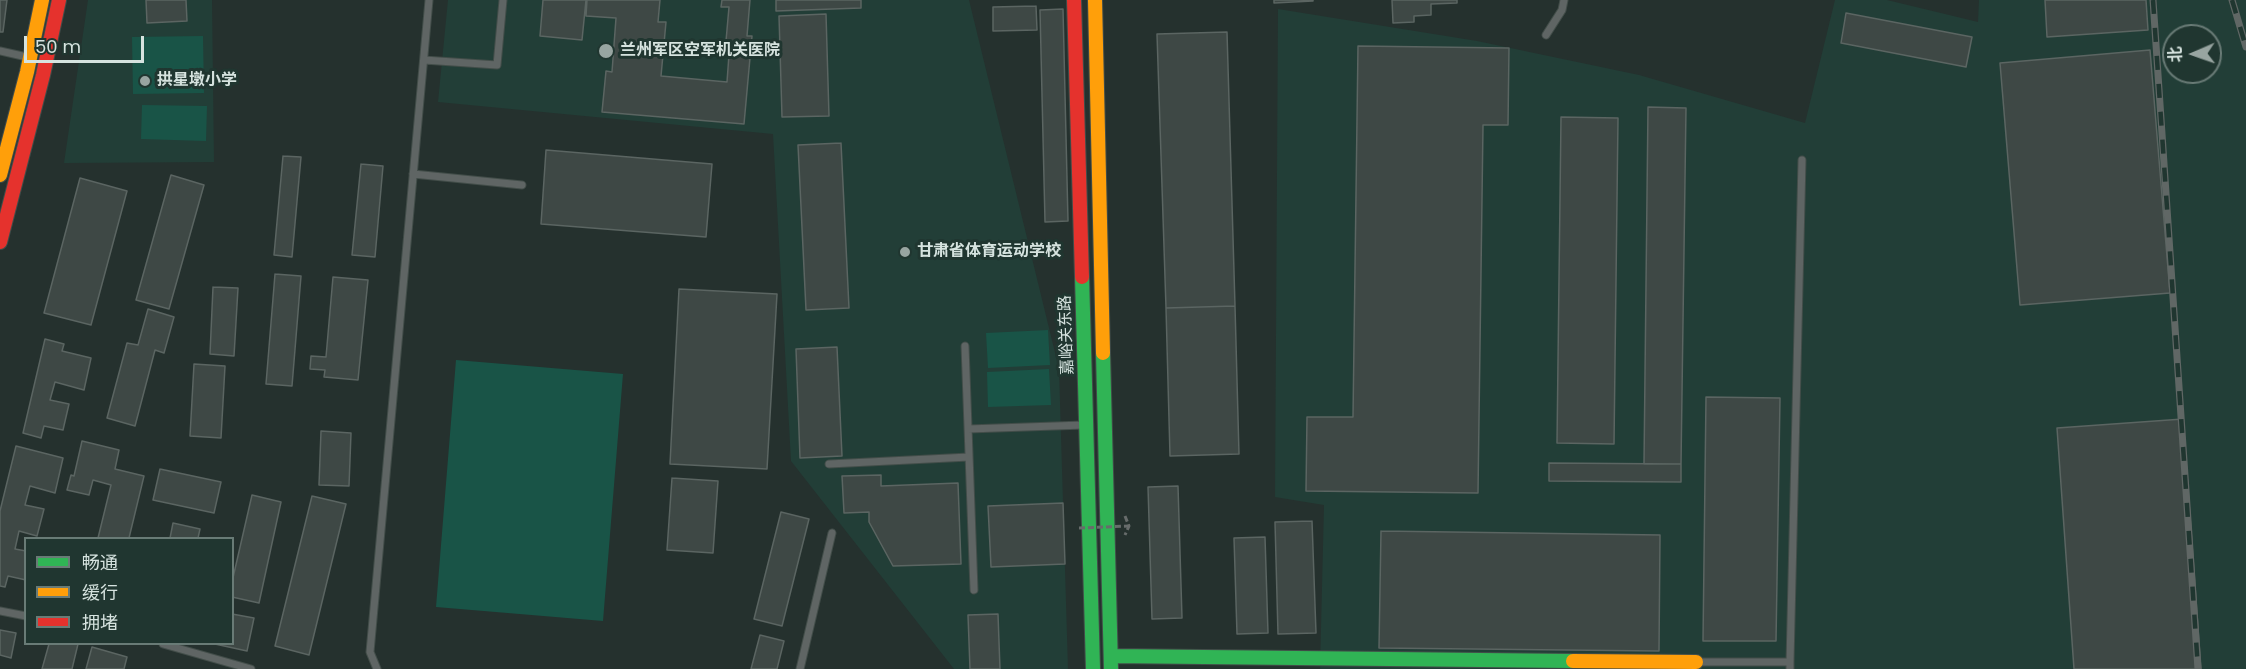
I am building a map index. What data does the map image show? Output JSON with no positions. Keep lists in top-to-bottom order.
{
  "streets": {
    "main road": ["嘉峪关东路"]
  },
  "places": ["兰州军区空军机关医院", "拱星墩小学", "甘肃省体育运动学校"],
  "legend": ["畅通", "缓行", "拥堵"],
  "scale_bar": "50 m",
  "north": "left"
}
